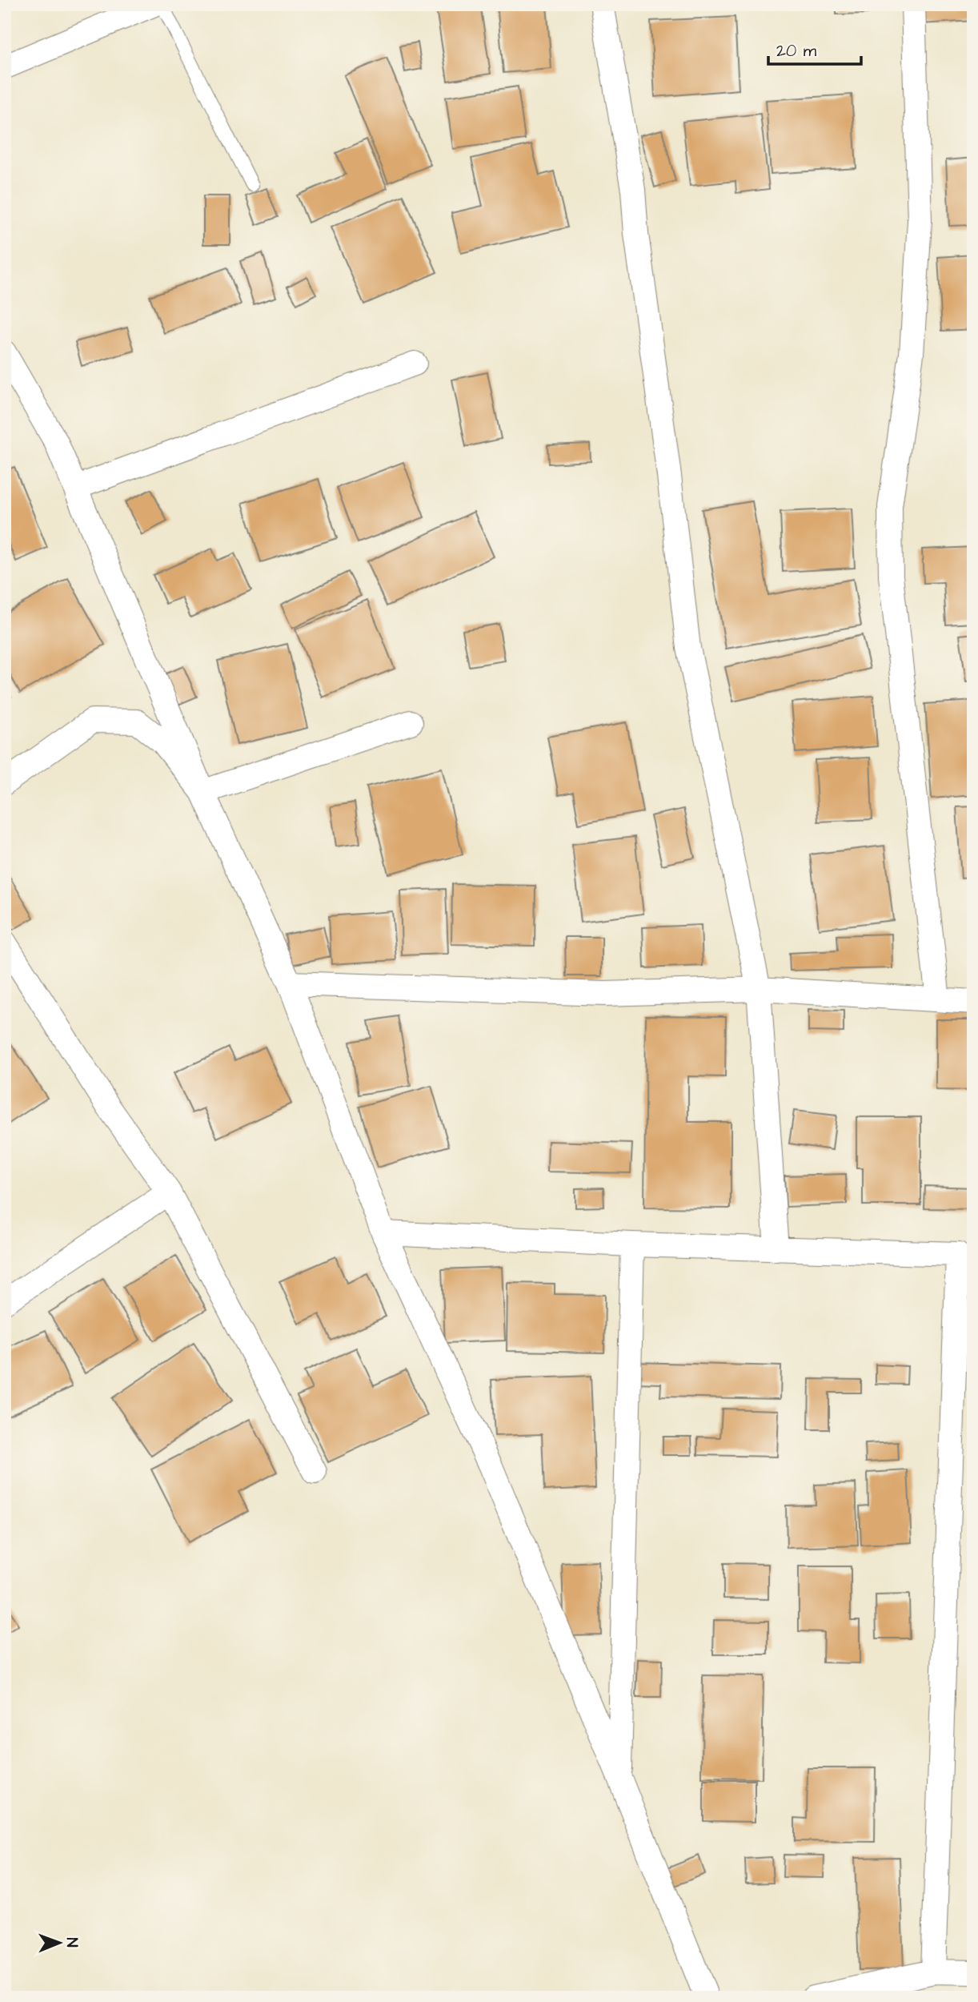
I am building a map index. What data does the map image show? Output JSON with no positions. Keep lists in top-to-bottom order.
{
  "scale_bar": "20 m",
  "north": "right"
}
